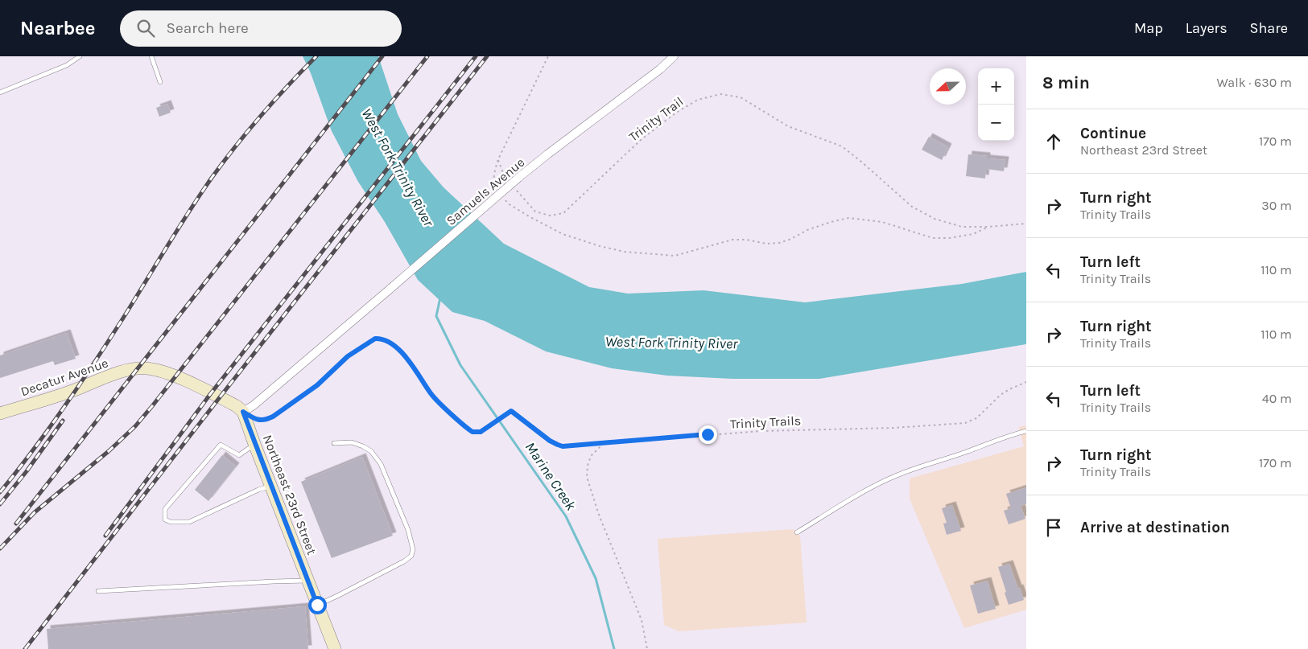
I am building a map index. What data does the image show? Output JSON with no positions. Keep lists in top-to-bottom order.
{
  "streets": {
    "main road": ["Decatur Avenue", "Northeast 23rd Street"],
    "street": ["Samuels Avenue"],
    "path": ["Trinity Trail", "Trinity Trails"]
  },
  "crossings": [
    ["Samuels Avenue", "Decatur Avenue"],
    ["Samuels Avenue", "Trinity Trails"],
    ["Samuels Avenue", "Northeast 23rd Street"],
    ["Decatur Avenue", "Trinity Trails"],
    ["Decatur Avenue", "Northeast 23rd Street"],
    ["Trinity Trails", "Northeast 23rd Street"]
  ],
  "water": ["West Fork Trinity River", "Marine Creek"],
  "north": "left",
  "page": {
    "header": "Nearbee",
    "search": "Search here",
    "nav": ["Map", "Layers", "Share"],
    "heading": ["8 min", "Walk · 630 m"],
    "map_buttons": ["+", "−"],
    "list": [
      ["Continue", "Northeast 23rd Street", "170 m"],
      ["Turn right", "Trinity Trails", "30 m"],
      ["Turn left", "Trinity Trails", "110 m"],
      ["Turn right", "Trinity Trails", "110 m"],
      ["Turn left", "Trinity Trails", "40 m"],
      ["Turn right", "Trinity Trails", "170 m"],
      "Arrive at destination"
    ]
  }
}
